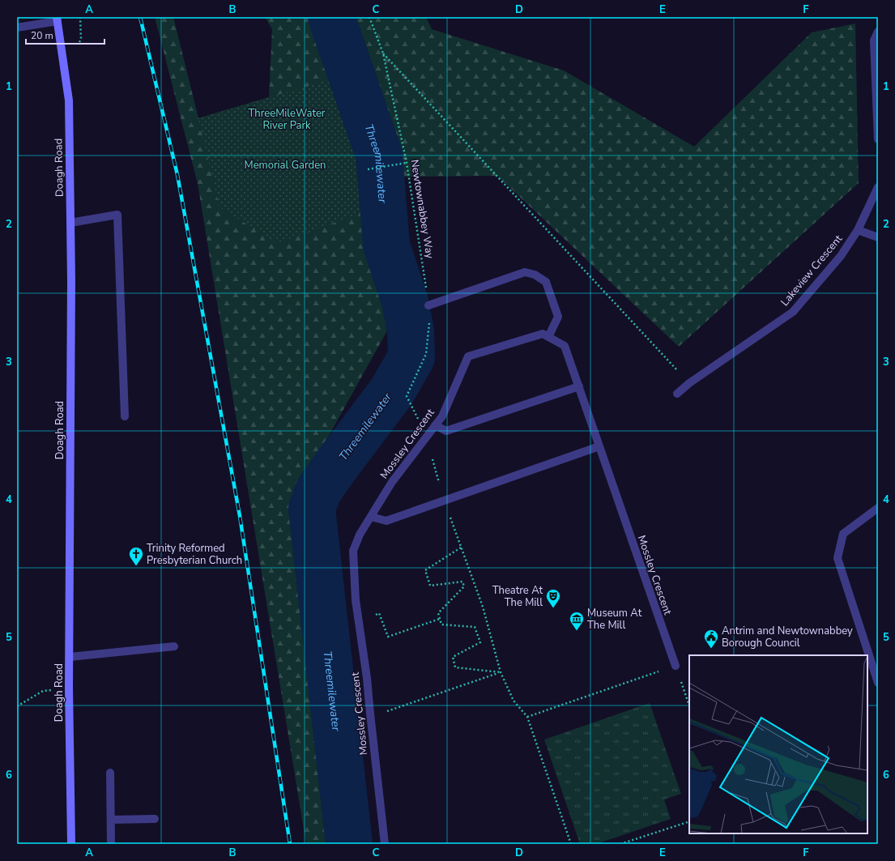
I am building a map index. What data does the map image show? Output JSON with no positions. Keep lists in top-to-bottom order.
{
  "streets": {
    "main road": ["Doagh Road"],
    "street": ["Lakeview Crescent", "Mossley Crescent"],
    "path": ["Newtownabbey Way"]
  },
  "water": ["Threemilewater"],
  "parks": ["ThreeMileWater River Park", "Memorial Garden"],
  "places": {
    "church": ["Trinity Reformed Presbyterian Church"],
    "theatre": ["Theatre At The Mill"],
    "museum": ["Museum At The Mill"],
    "public building": ["Antrim and Newtownabbey Borough Council"]
  },
  "scale_bar": "20 m",
  "grid": {
    "columns": [
      "A",
      "B",
      "C",
      "D",
      "E",
      "F"
    ],
    "rows": [
      "1",
      "2",
      "3",
      "4",
      "5",
      "6"
    ]
  }
}
